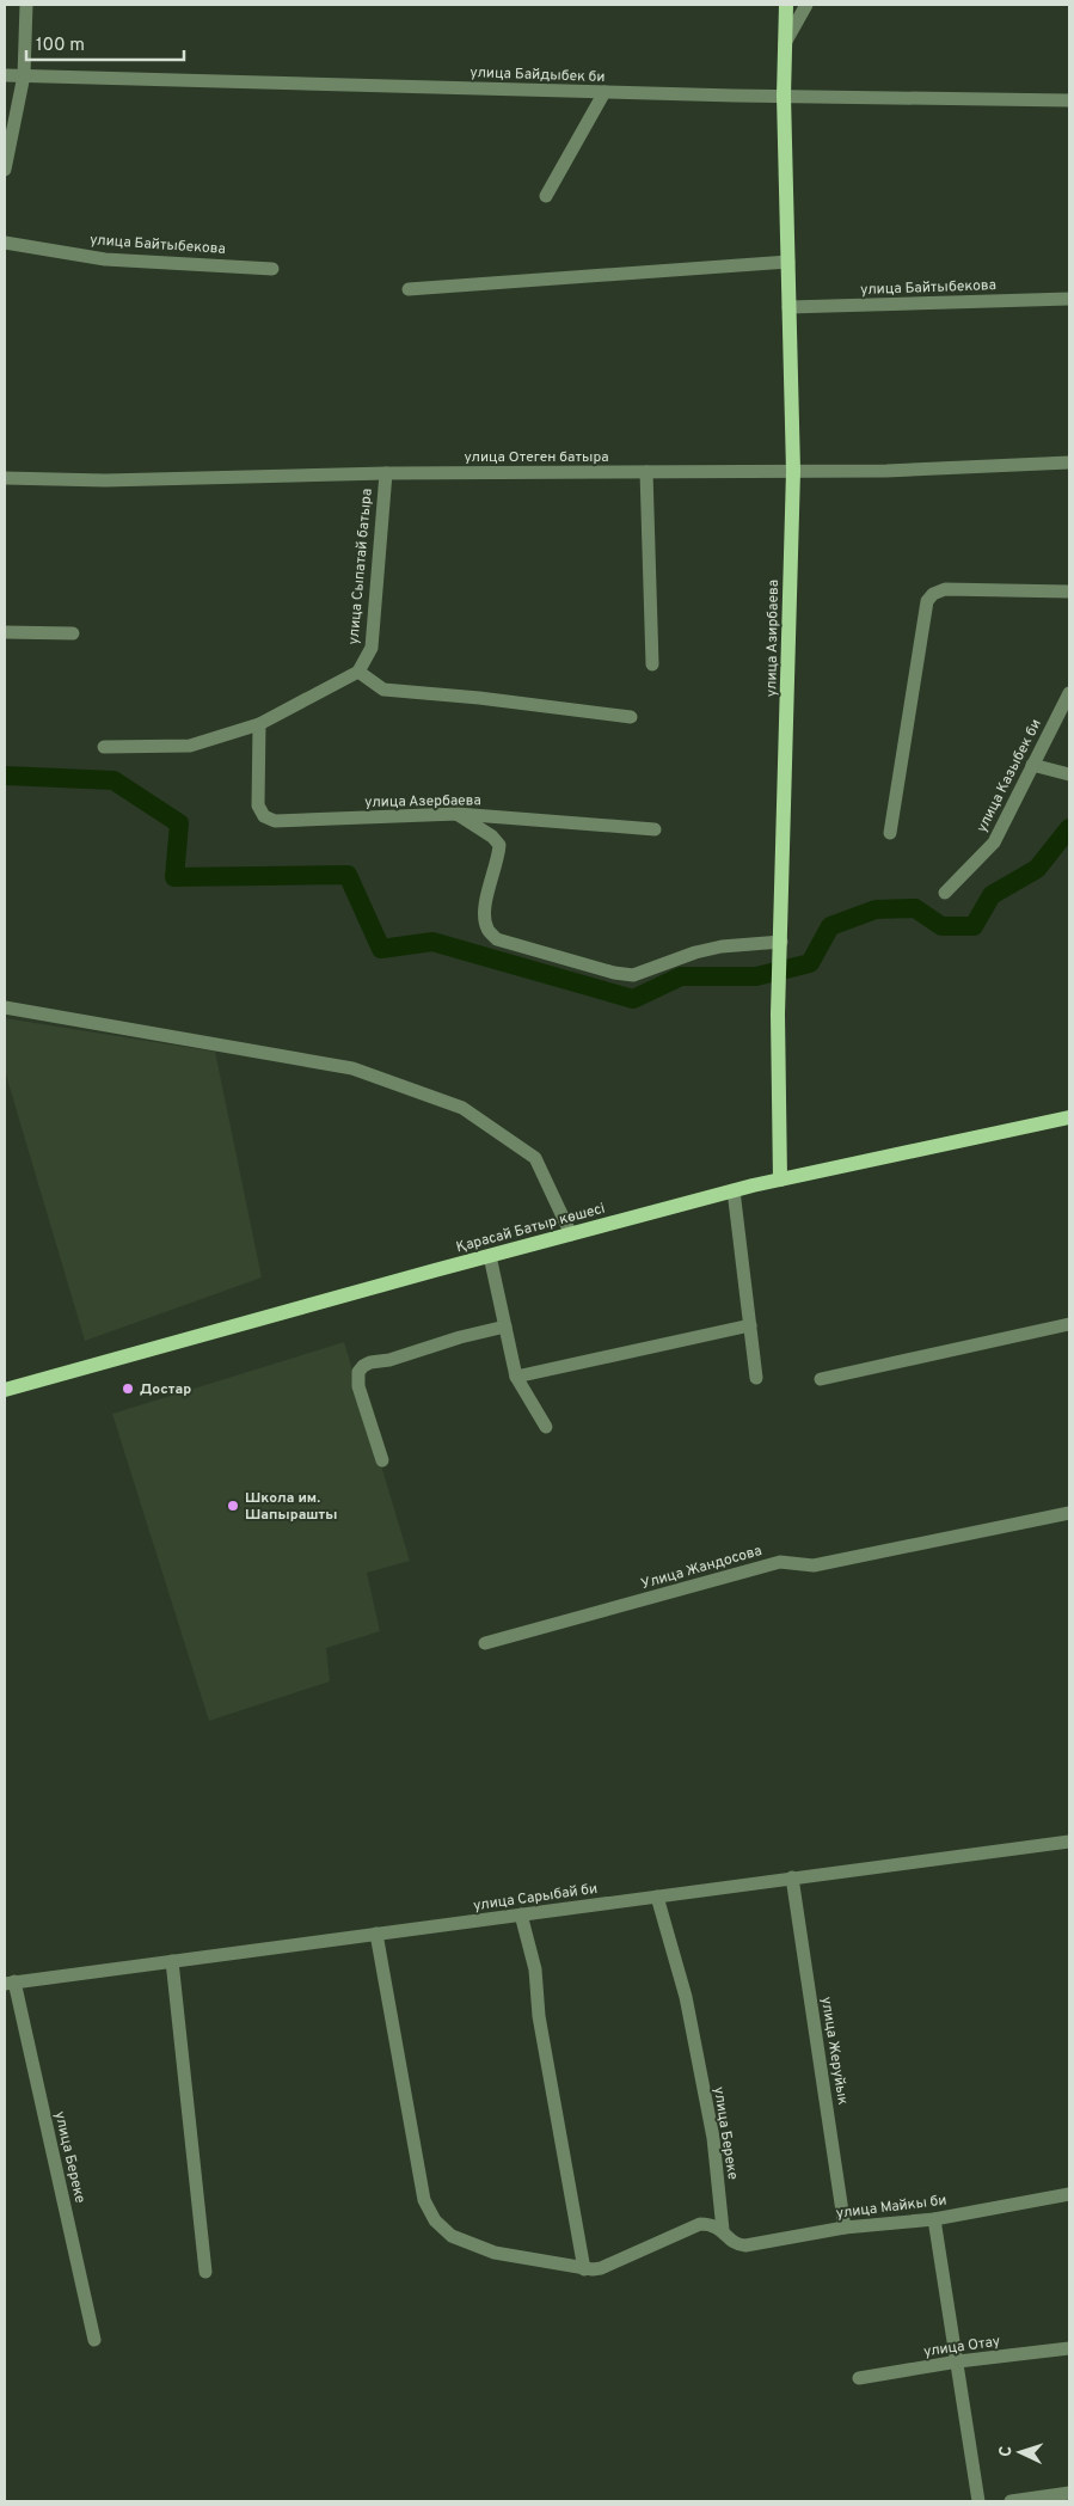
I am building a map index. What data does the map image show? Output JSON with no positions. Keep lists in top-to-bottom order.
{
  "streets": {
    "main road": ["улица Азирбаева", "Қарасай Батыр көшесі"],
    "street": [
      "улица Байдыбек би",
      "улица Байтыбекова",
      "улица Отеген батыра",
      "улица Сыпатай батыра",
      "улица Казыбек би",
      "улица Азербаева",
      "Улица Жандосова",
      "улица Сарыбай би",
      "улица Жеруйык",
      "улица Береке",
      "улица Майкы би",
      "улица Отау"
    ]
  },
  "crossings": [
    ["улица Байдыбек би", "улица Азирбаева"],
    ["улица Байтыбекова", "улица Азирбаева"],
    ["улица Отеген батыра", "улица Сыпатай батыра"],
    ["улица Отеген батыра", "улица Азирбаева"],
    ["улица Азирбаева", "Қарасай Батыр көшесі"],
    ["улица Сарыбай би", "улица Жеруйык"],
    ["улица Сарыбай би", "улица Береке"],
    ["улица Жеруйык", "улица Майкы би"],
    ["улица Береке", "улица Майкы би"]
  ],
  "places": ["Достар", "Школа им. Шапырашты"],
  "scale_bar": "100 m",
  "north": "left"
}
